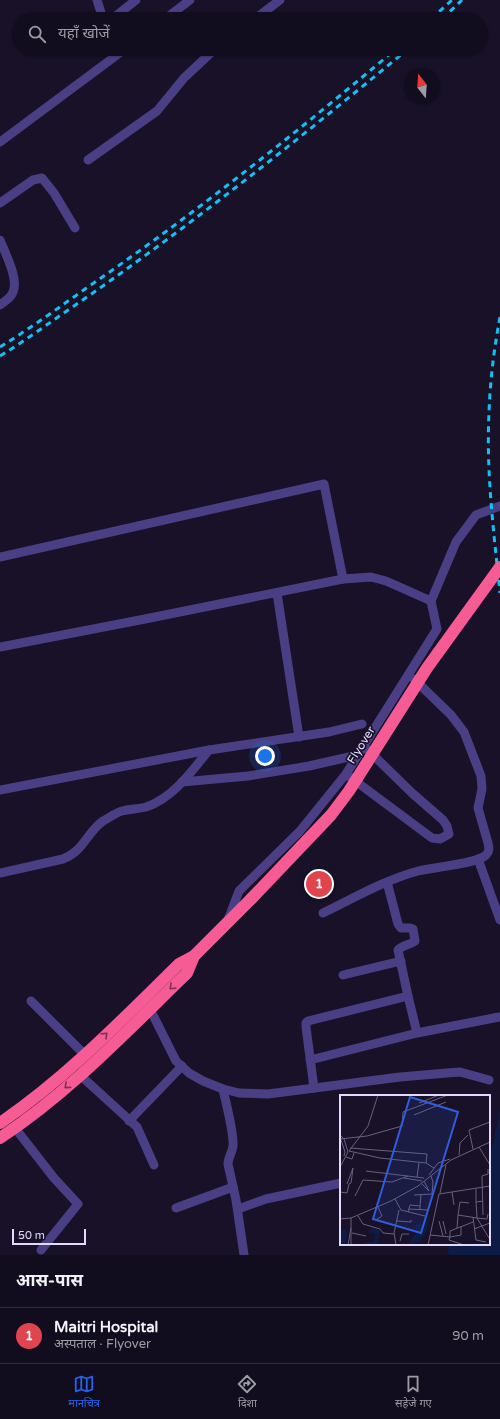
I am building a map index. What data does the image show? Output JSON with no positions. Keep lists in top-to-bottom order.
{
  "streets": {
    "highway": ["Flyover"]
  },
  "scale_bar": "50 m",
  "north": "top",
  "page": {
    "search": "यहाँ खोजें",
    "pins": "1",
    "scale": "50 m",
    "heading": "आस-पास",
    "list": [
      {
        "mark": "1",
        "name": "Maitri Hospital",
        "note": "अस्पताल · Flyover",
        "value": "90 m"
      }
    ],
    "nav": ["मानचित्र", "दिशा", "सहेजे गए"]
  }
}
